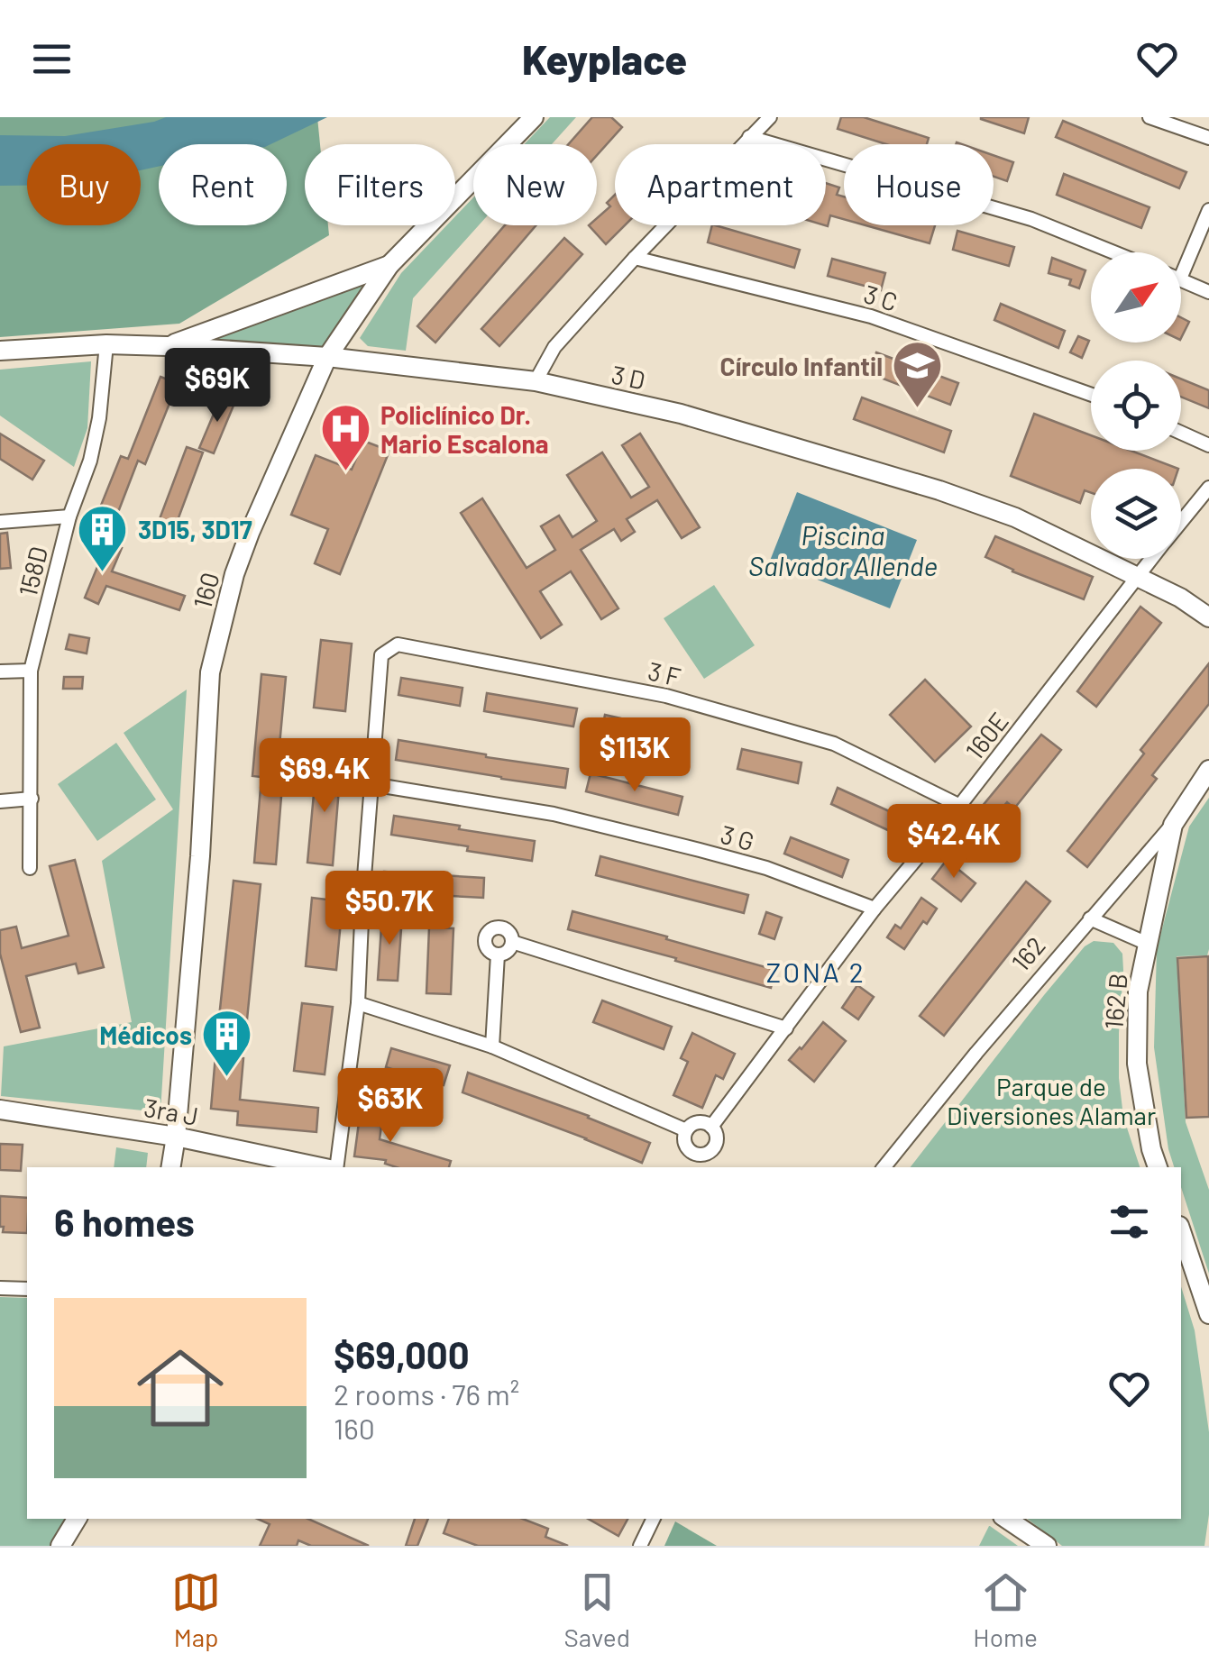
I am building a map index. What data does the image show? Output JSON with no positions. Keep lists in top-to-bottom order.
{
  "streets": {
    "street": [
      "3 C",
      "3 D",
      "158D",
      "160",
      "3 F",
      "160E",
      "3 G",
      "162",
      "162 B",
      "3ra J"
    ]
  },
  "crossings": [
    ["3 D", "158D"],
    ["3 D", "160"],
    ["3 D", "160E"],
    ["160", "3ra J"],
    ["3 F", "160E"],
    ["3 F", "3 G"],
    ["160E", "3 G"],
    ["162", "162 B"]
  ],
  "districts": ["ZONA 2"],
  "water": ["Piscina Salvador Allende"],
  "parks": ["Parque de Diversiones Alamar"],
  "places": {
    "school or university": ["Círculo Infantil"],
    "hospital": ["Policlínico Dr. Mario Escalona"],
    "building": ["3D15, 3D17", "Médicos"]
  },
  "north": "top right",
  "page": {
    "header": "Keyplace",
    "chip": [
      "Buy",
      "Rent",
      "Filters",
      "New",
      "Apartment",
      "House"
    ],
    "price": [
      "$69K",
      "$113K",
      "$69.4K",
      "$42.4K",
      "$50.7K",
      "$63K"
    ],
    "heading": "6 homes",
    "list": [
      {
        "name": "$69,000",
        "note": "2 rooms · 76 m² · 160"
      }
    ],
    "tabs": ["Map", "Saved", "Home"]
  }
}
